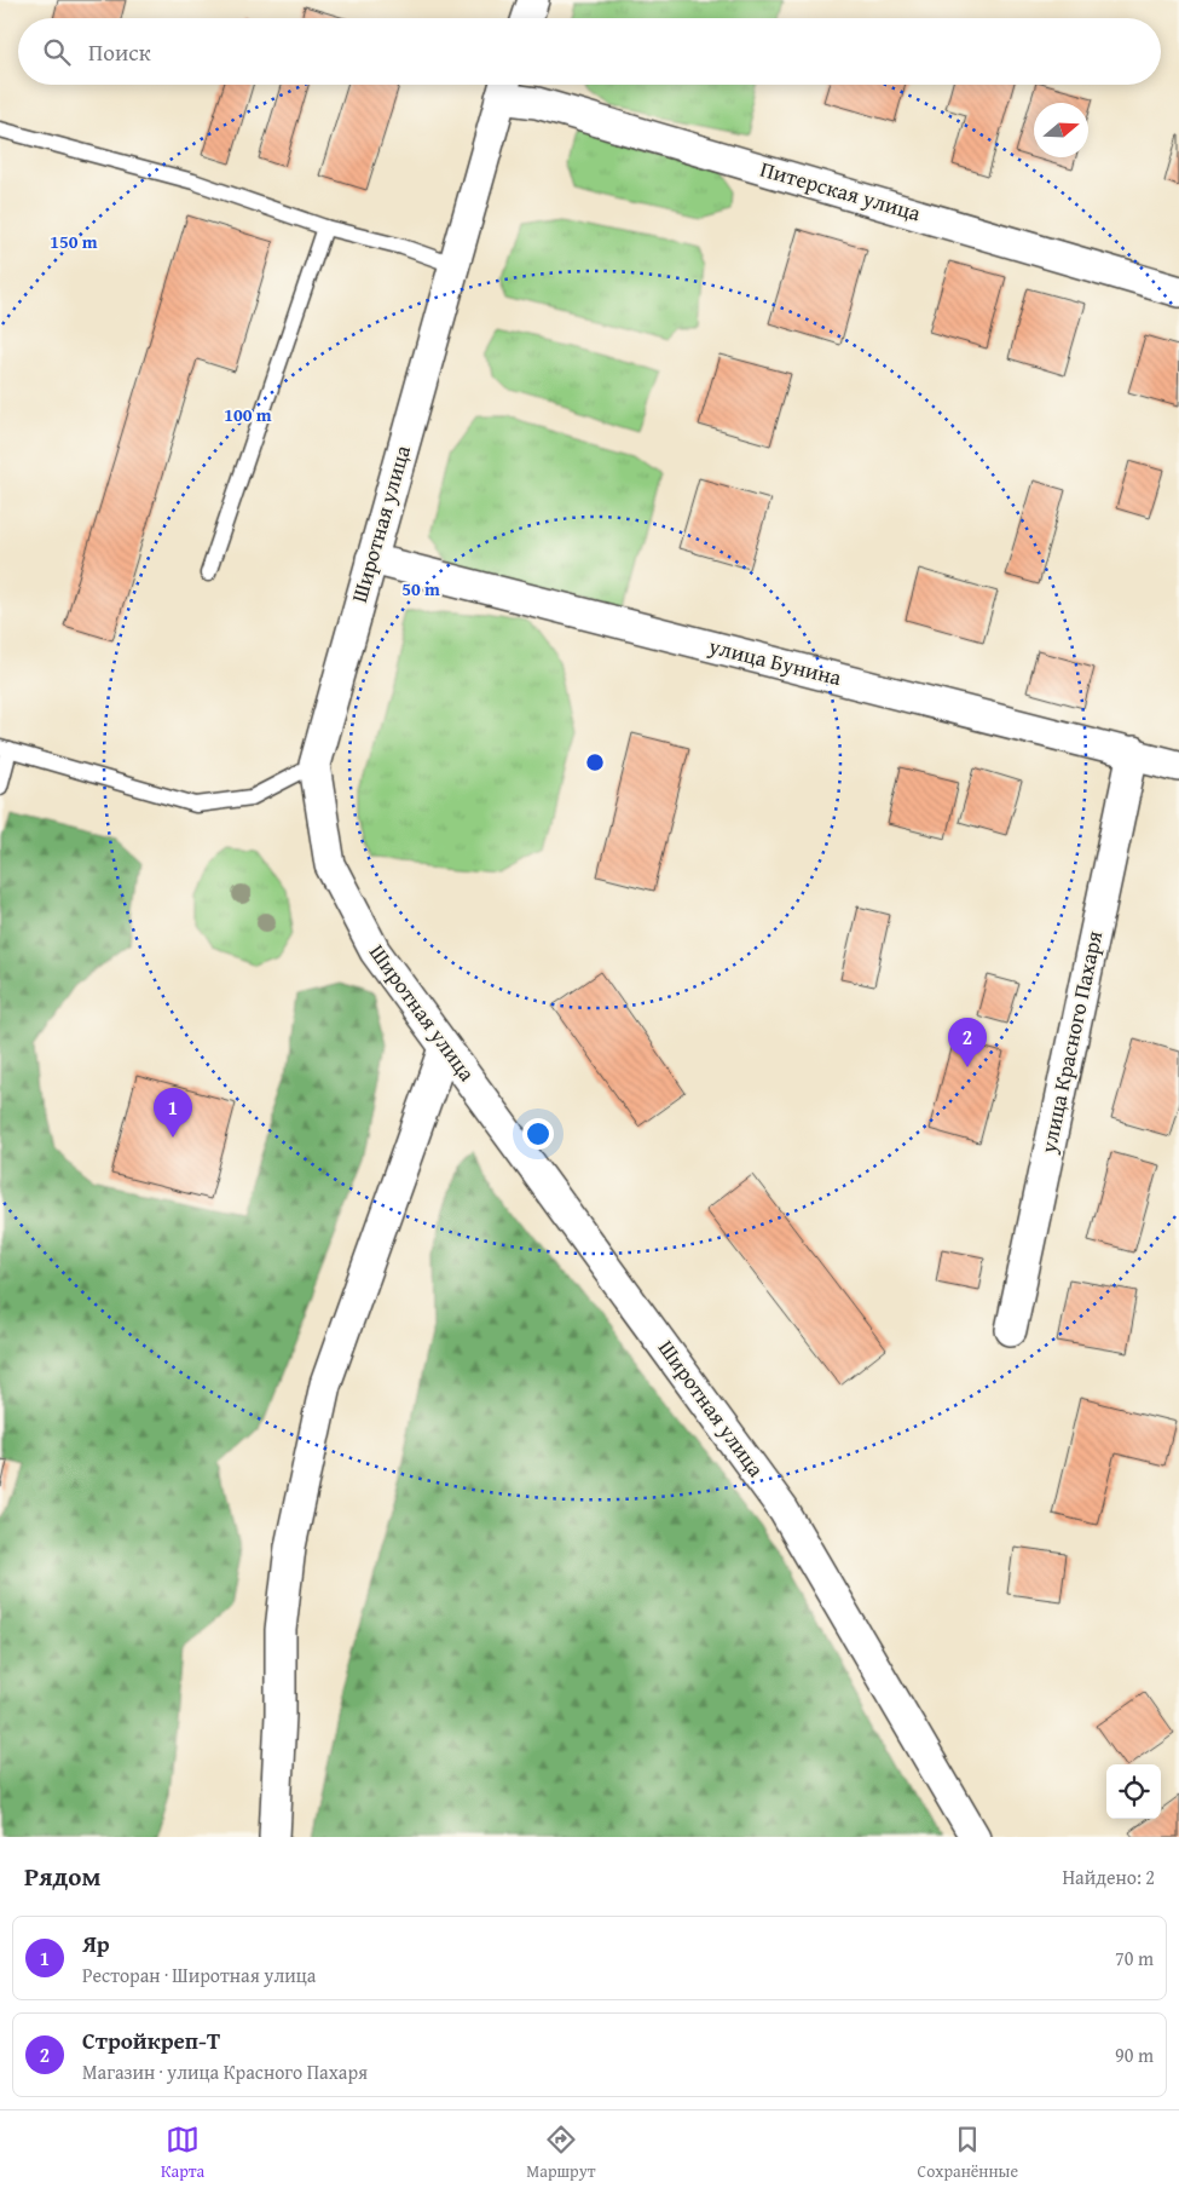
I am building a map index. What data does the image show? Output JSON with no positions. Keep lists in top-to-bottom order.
{
  "streets": {
    "street": [
      "Питерская улица",
      "Широтная улица",
      "улица Бунина",
      "улица Красного Пахаря"
    ]
  },
  "crossings": [
    ["Питерская улица", "Широтная улица"],
    ["Широтная улица", "улица Бунина"],
    ["улица Бунина", "улица Красного Пахаря"]
  ],
  "north": "right",
  "page": {
    "search": "Поиск",
    "pins": ["2", "1"],
    "heading": ["Рядом", "Найдено: 2"],
    "list": [
      {
        "mark": "1",
        "name": "Яр",
        "note": "Ресторан · Широтная улица",
        "value": "70 m"
      },
      {
        "mark": "2",
        "name": "Стройкреп-Т",
        "note": "Магазин · улица Красного Пахаря",
        "value": "90 m"
      }
    ],
    "nav": ["Карта", "Маршрут", "Сохранённые"]
  },
  "rings": ["150 m", "100 m", "50 m"]
}
